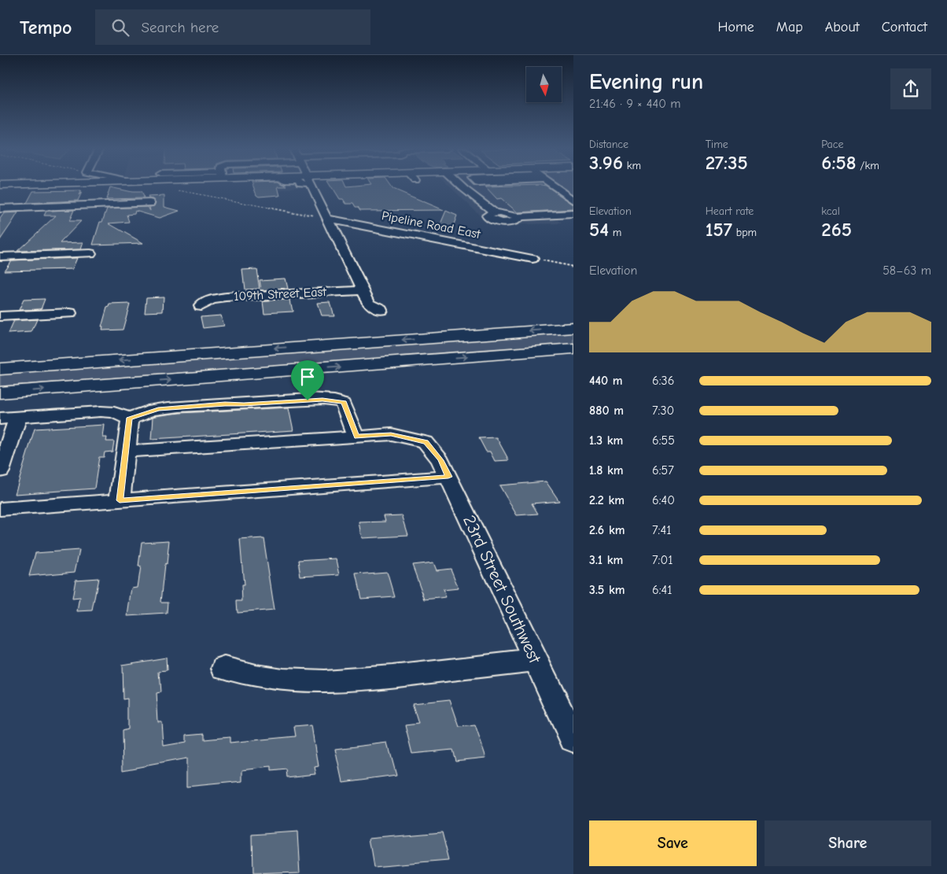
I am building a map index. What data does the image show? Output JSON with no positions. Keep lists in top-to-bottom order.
{
  "streets": {
    "street": ["Pipeline Road East", "109th Street East", "23rd Street Southwest"]
  },
  "north": "bottom",
  "page": {
    "header": "Tempo",
    "search": "Search here",
    "nav": [
      "Home",
      "Map",
      "About",
      "Contact"
    ],
    "heading": ["Evening run", "21:46 · 9 × 440 m"],
    "stats": [
      ["Distance", "3.96 km"],
      ["Time", "27:35"],
      ["Pace", "6:58 /km"],
      ["Elevation", "54 m"],
      ["Heart rate", "157 bpm"],
      ["kcal", "265"]
    ],
    "chart": ["Elevation", "58–63 m"],
    "list": [
      {
        "name": "440 m",
        "note": "6:36"
      },
      {
        "name": "880 m",
        "note": "7:30"
      },
      {
        "name": "1.3 km",
        "note": "6:55"
      },
      {
        "name": "1.8 km",
        "note": "6:57"
      },
      {
        "name": "2.2 km",
        "note": "6:40"
      },
      {
        "name": "2.6 km",
        "note": "7:41"
      },
      {
        "name": "3.1 km",
        "note": "7:01"
      },
      {
        "name": "3.5 km",
        "note": "6:41"
      }
    ],
    "buttons": ["Save", "Share"]
  }
}
